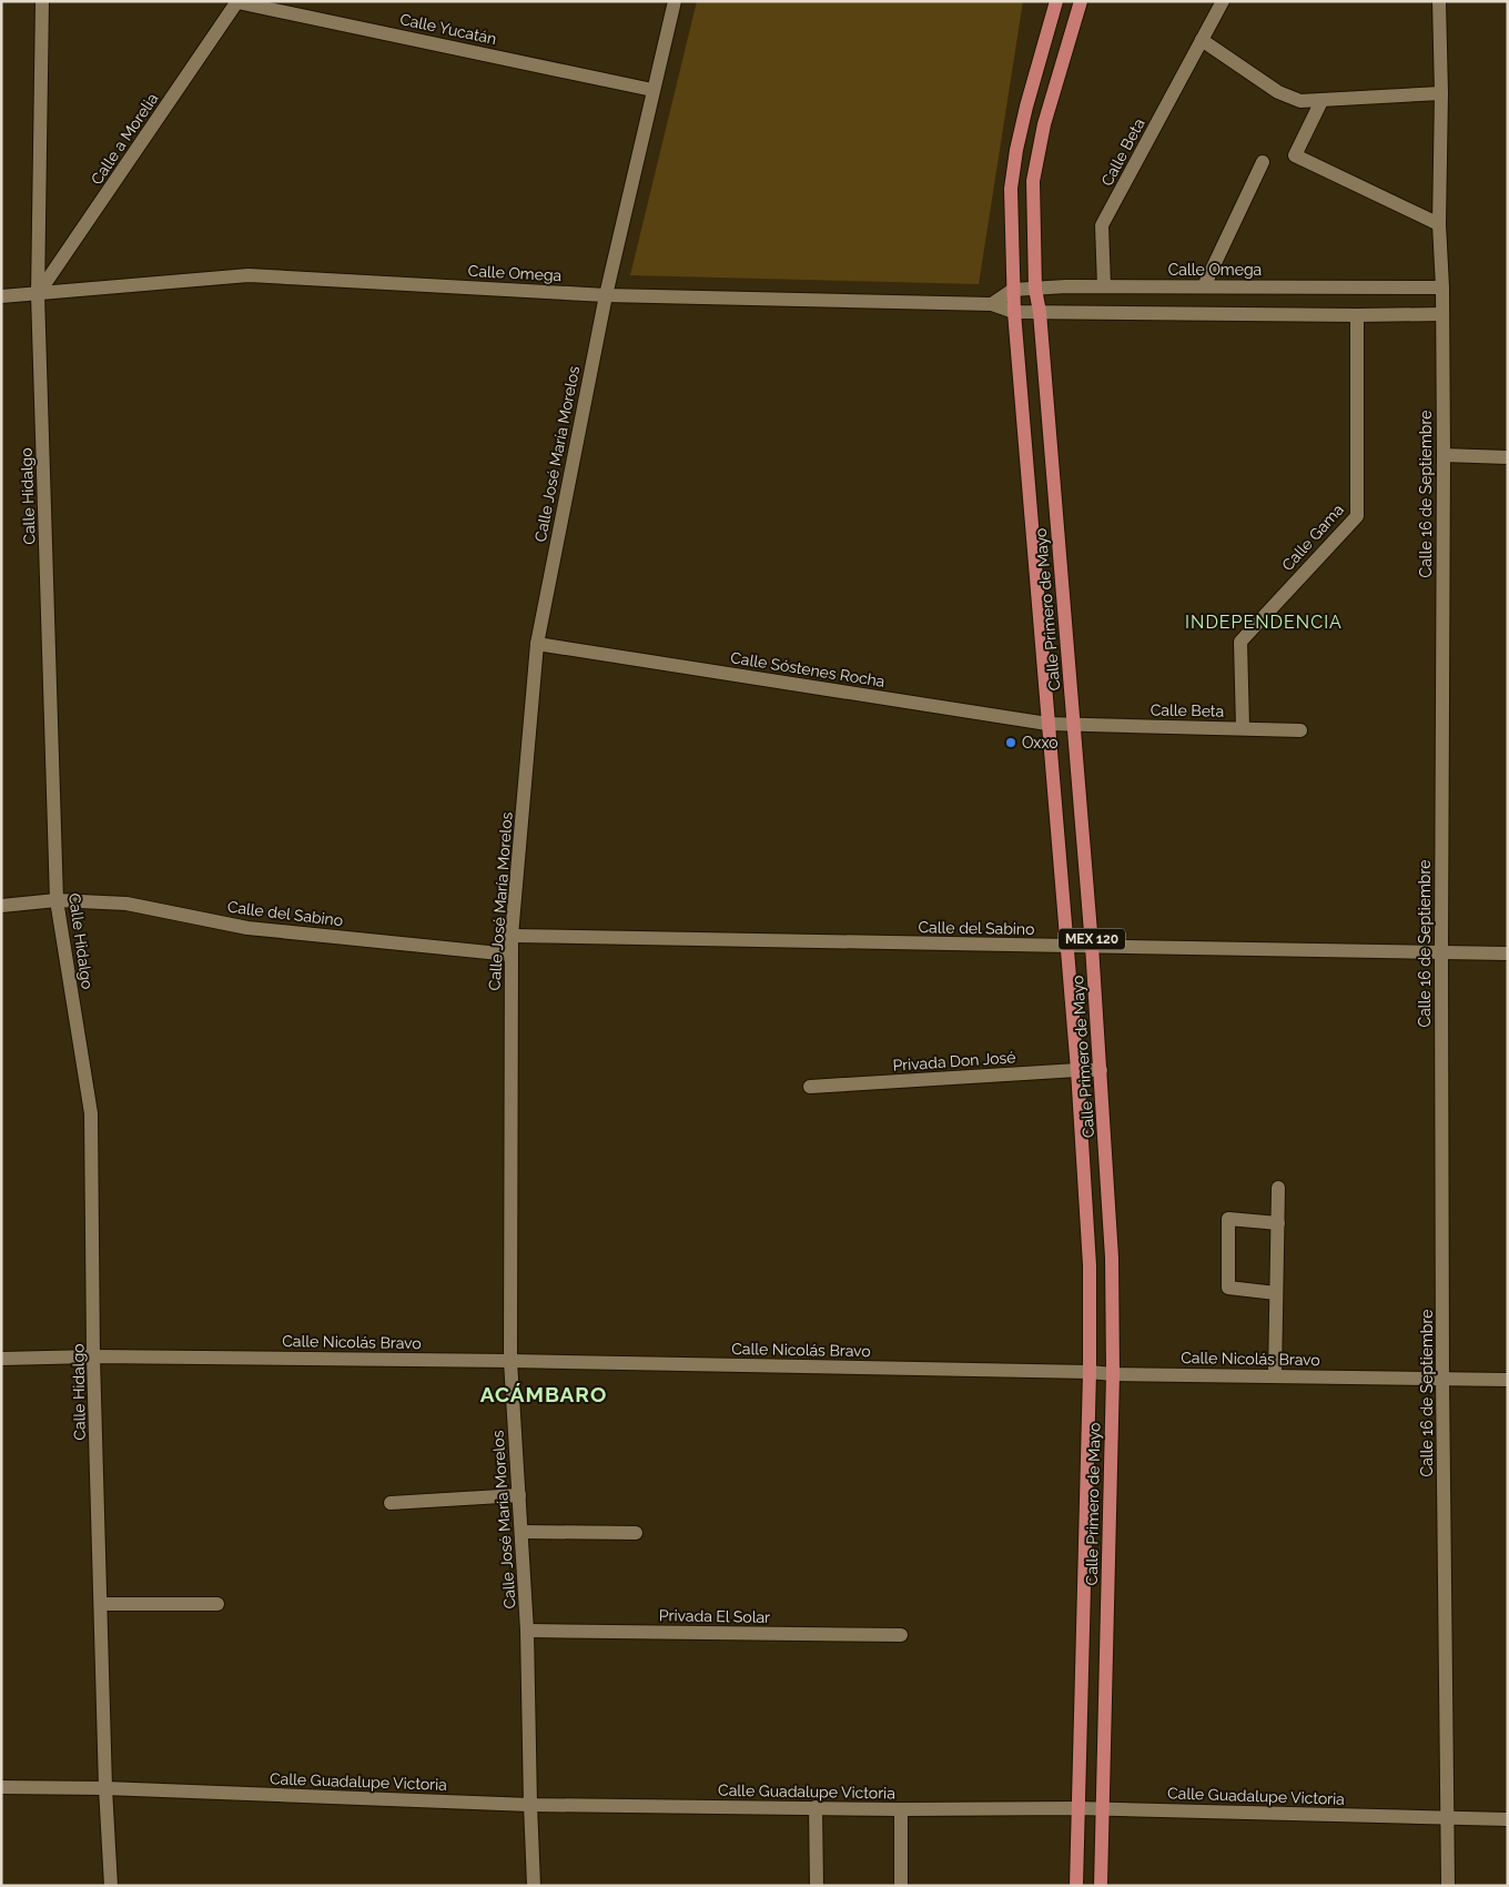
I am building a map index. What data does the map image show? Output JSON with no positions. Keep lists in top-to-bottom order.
{
  "streets": {
    "main road": ["Calle Primero de Mayo", "MEX 120"],
    "street": [
      "Calle Yucatán",
      "Calle a Morelia",
      "Calle Beta",
      "Calle Omega",
      "Calle José María Morelos",
      "Calle 16 de Septiembre",
      "Calle Hidalgo",
      "Calle Gama",
      "Calle Sóstenes Rocha",
      "Calle del Sabino",
      "Privada Don José",
      "Calle Nicolás Bravo",
      "Privada El Solar",
      "Calle Guadalupe Victoria"
    ]
  },
  "crossings": [
    ["Calle Yucatán", "Calle a Morelia"],
    ["Calle Yucatán", "Calle José María Morelos"],
    ["Calle a Morelia", "Calle Omega"],
    ["Calle a Morelia", "Calle Hidalgo"],
    ["Calle Beta", "Calle Omega"],
    ["Calle Beta", "Calle Gama"],
    ["Calle Beta", "Calle Primero de Mayo"],
    ["Calle Beta", "Calle Sóstenes Rocha"],
    ["Calle Omega", "Calle José María Morelos"],
    ["Calle Omega", "Calle 16 de Septiembre"],
    ["Calle Omega", "Calle Hidalgo"],
    ["Calle Omega", "Calle Gama"],
    ["Calle Omega", "Calle Primero de Mayo"],
    ["Calle José María Morelos", "Calle Sóstenes Rocha"],
    ["Calle José María Morelos", "Calle del Sabino"],
    ["Calle José María Morelos", "Calle Nicolás Bravo"],
    ["Calle José María Morelos", "Privada El Solar"],
    ["Calle José María Morelos", "Calle Guadalupe Victoria"],
    ["Calle 16 de Septiembre", "Calle del Sabino"],
    ["Calle 16 de Septiembre", "Calle Nicolás Bravo"],
    ["Calle 16 de Septiembre", "Calle Guadalupe Victoria"],
    ["Calle Hidalgo", "Calle del Sabino"],
    ["Calle Hidalgo", "Calle Nicolás Bravo"],
    ["Calle Hidalgo", "Calle Guadalupe Victoria"],
    ["Calle Primero de Mayo", "Calle Sóstenes Rocha"],
    ["Calle Primero de Mayo", "Calle del Sabino"],
    ["Calle Primero de Mayo", "Privada Don José"],
    ["Calle Primero de Mayo", "Calle Nicolás Bravo"],
    ["Calle Primero de Mayo", "Calle Guadalupe Victoria"]
  ],
  "districts": ["INDEPENDENCIA", "ACÁMBARO"],
  "places": ["Oxxo"]
}
